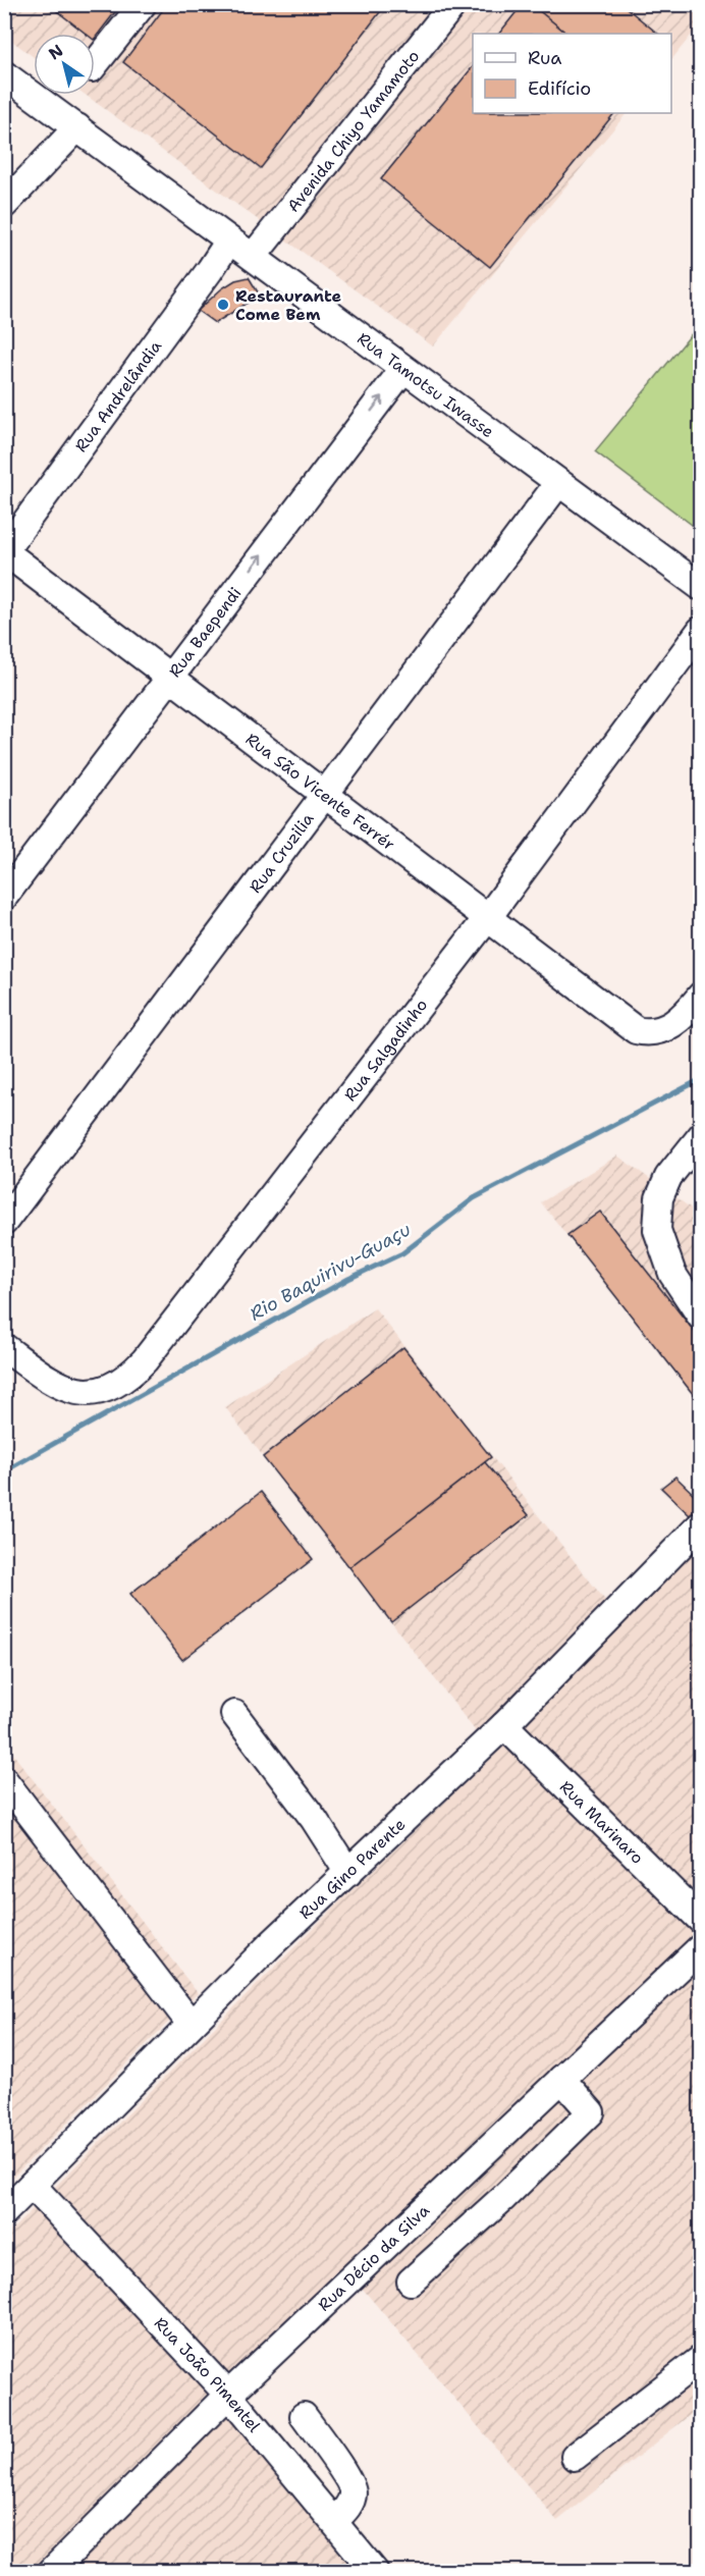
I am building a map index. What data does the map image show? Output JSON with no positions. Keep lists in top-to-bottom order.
{
  "streets": {
    "street": [
      "Avenida Chiyo Yamamoto",
      "Rua Tamotsu Iwasse",
      "Rua Andrelândia",
      "Rua Baependi",
      "Rua São Vicente Ferrér",
      "Rua Cruzilia",
      "Rua Salgadinho",
      "Rua Marinaro",
      "Rua Gino Parente",
      "Rua Décio da Silva",
      "Rua João Pimentel"
    ]
  },
  "crossings": [
    ["Avenida Chiyo Yamamoto", "Rua Tamotsu Iwasse"],
    ["Rua Tamotsu Iwasse", "Rua Andrelândia"],
    ["Rua Tamotsu Iwasse", "Rua Baependi"],
    ["Rua Tamotsu Iwasse", "Rua Cruzilia"],
    ["Rua Andrelândia", "Rua São Vicente Ferrér"],
    ["Rua Baependi", "Rua São Vicente Ferrér"],
    ["Rua São Vicente Ferrér", "Rua Cruzilia"],
    ["Rua São Vicente Ferrér", "Rua Salgadinho"],
    ["Rua Marinaro", "Rua Gino Parente"],
    ["Rua Gino Parente", "Rua João Pimentel"],
    ["Rua Décio da Silva", "Rua João Pimentel"]
  ],
  "one_way": ["Rua Baependi"],
  "water": ["Rio Baquirivu-Guaçu"],
  "places": ["Restaurante Come Bem"],
  "legend": ["Rua", "Edifício"],
  "north": "top left"
}
